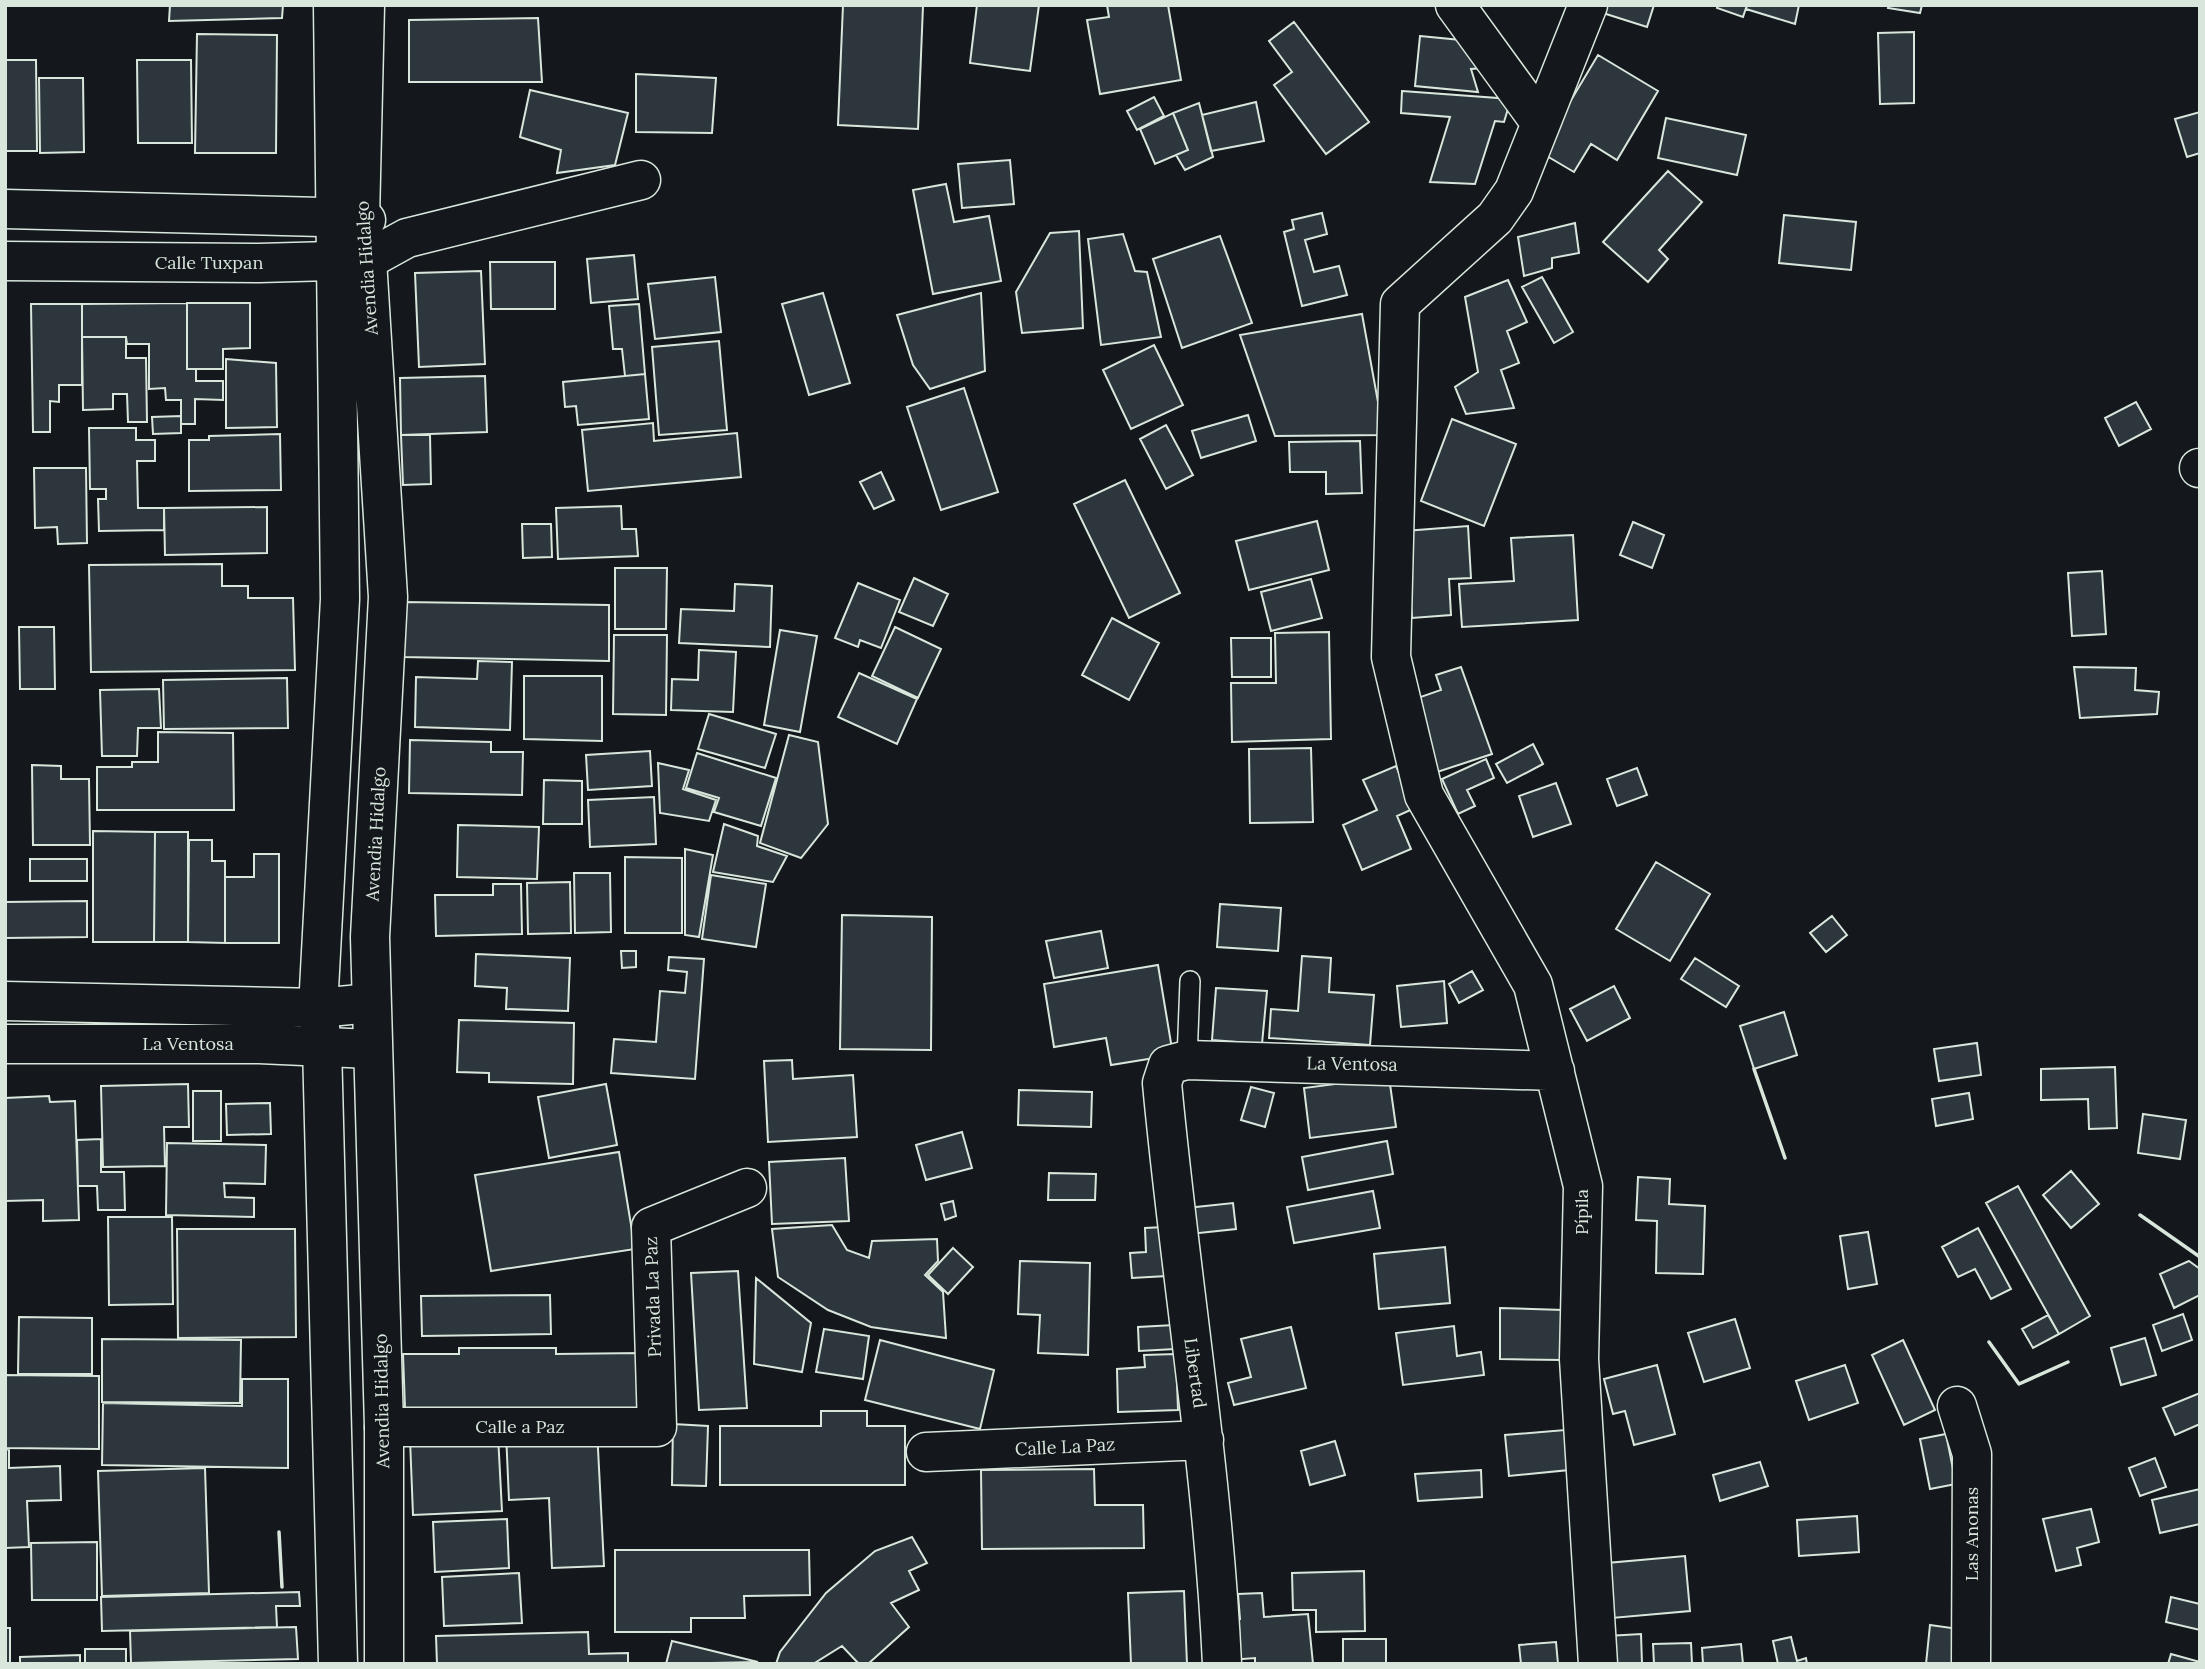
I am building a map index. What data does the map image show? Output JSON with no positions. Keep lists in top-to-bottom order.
{
  "streets": {
    "street": [
      "Calle Tuxpan",
      "Avendia Hidalgo",
      "La Ventosa",
      "Pípila",
      "Privada La Paz",
      "Libertad",
      "Calle a Paz",
      "Calle La Paz",
      "Las Anonas"
    ]
  },
  "crossings": [
    ["Calle Tuxpan", "Avendia Hidalgo"],
    ["Avendia Hidalgo", "La Ventosa"],
    ["Avendia Hidalgo", "Calle a Paz"],
    ["La Ventosa", "Pípila"],
    ["La Ventosa", "Libertad"],
    ["Privada La Paz", "Calle a Paz"],
    ["Libertad", "Calle La Paz"]
  ]
}
